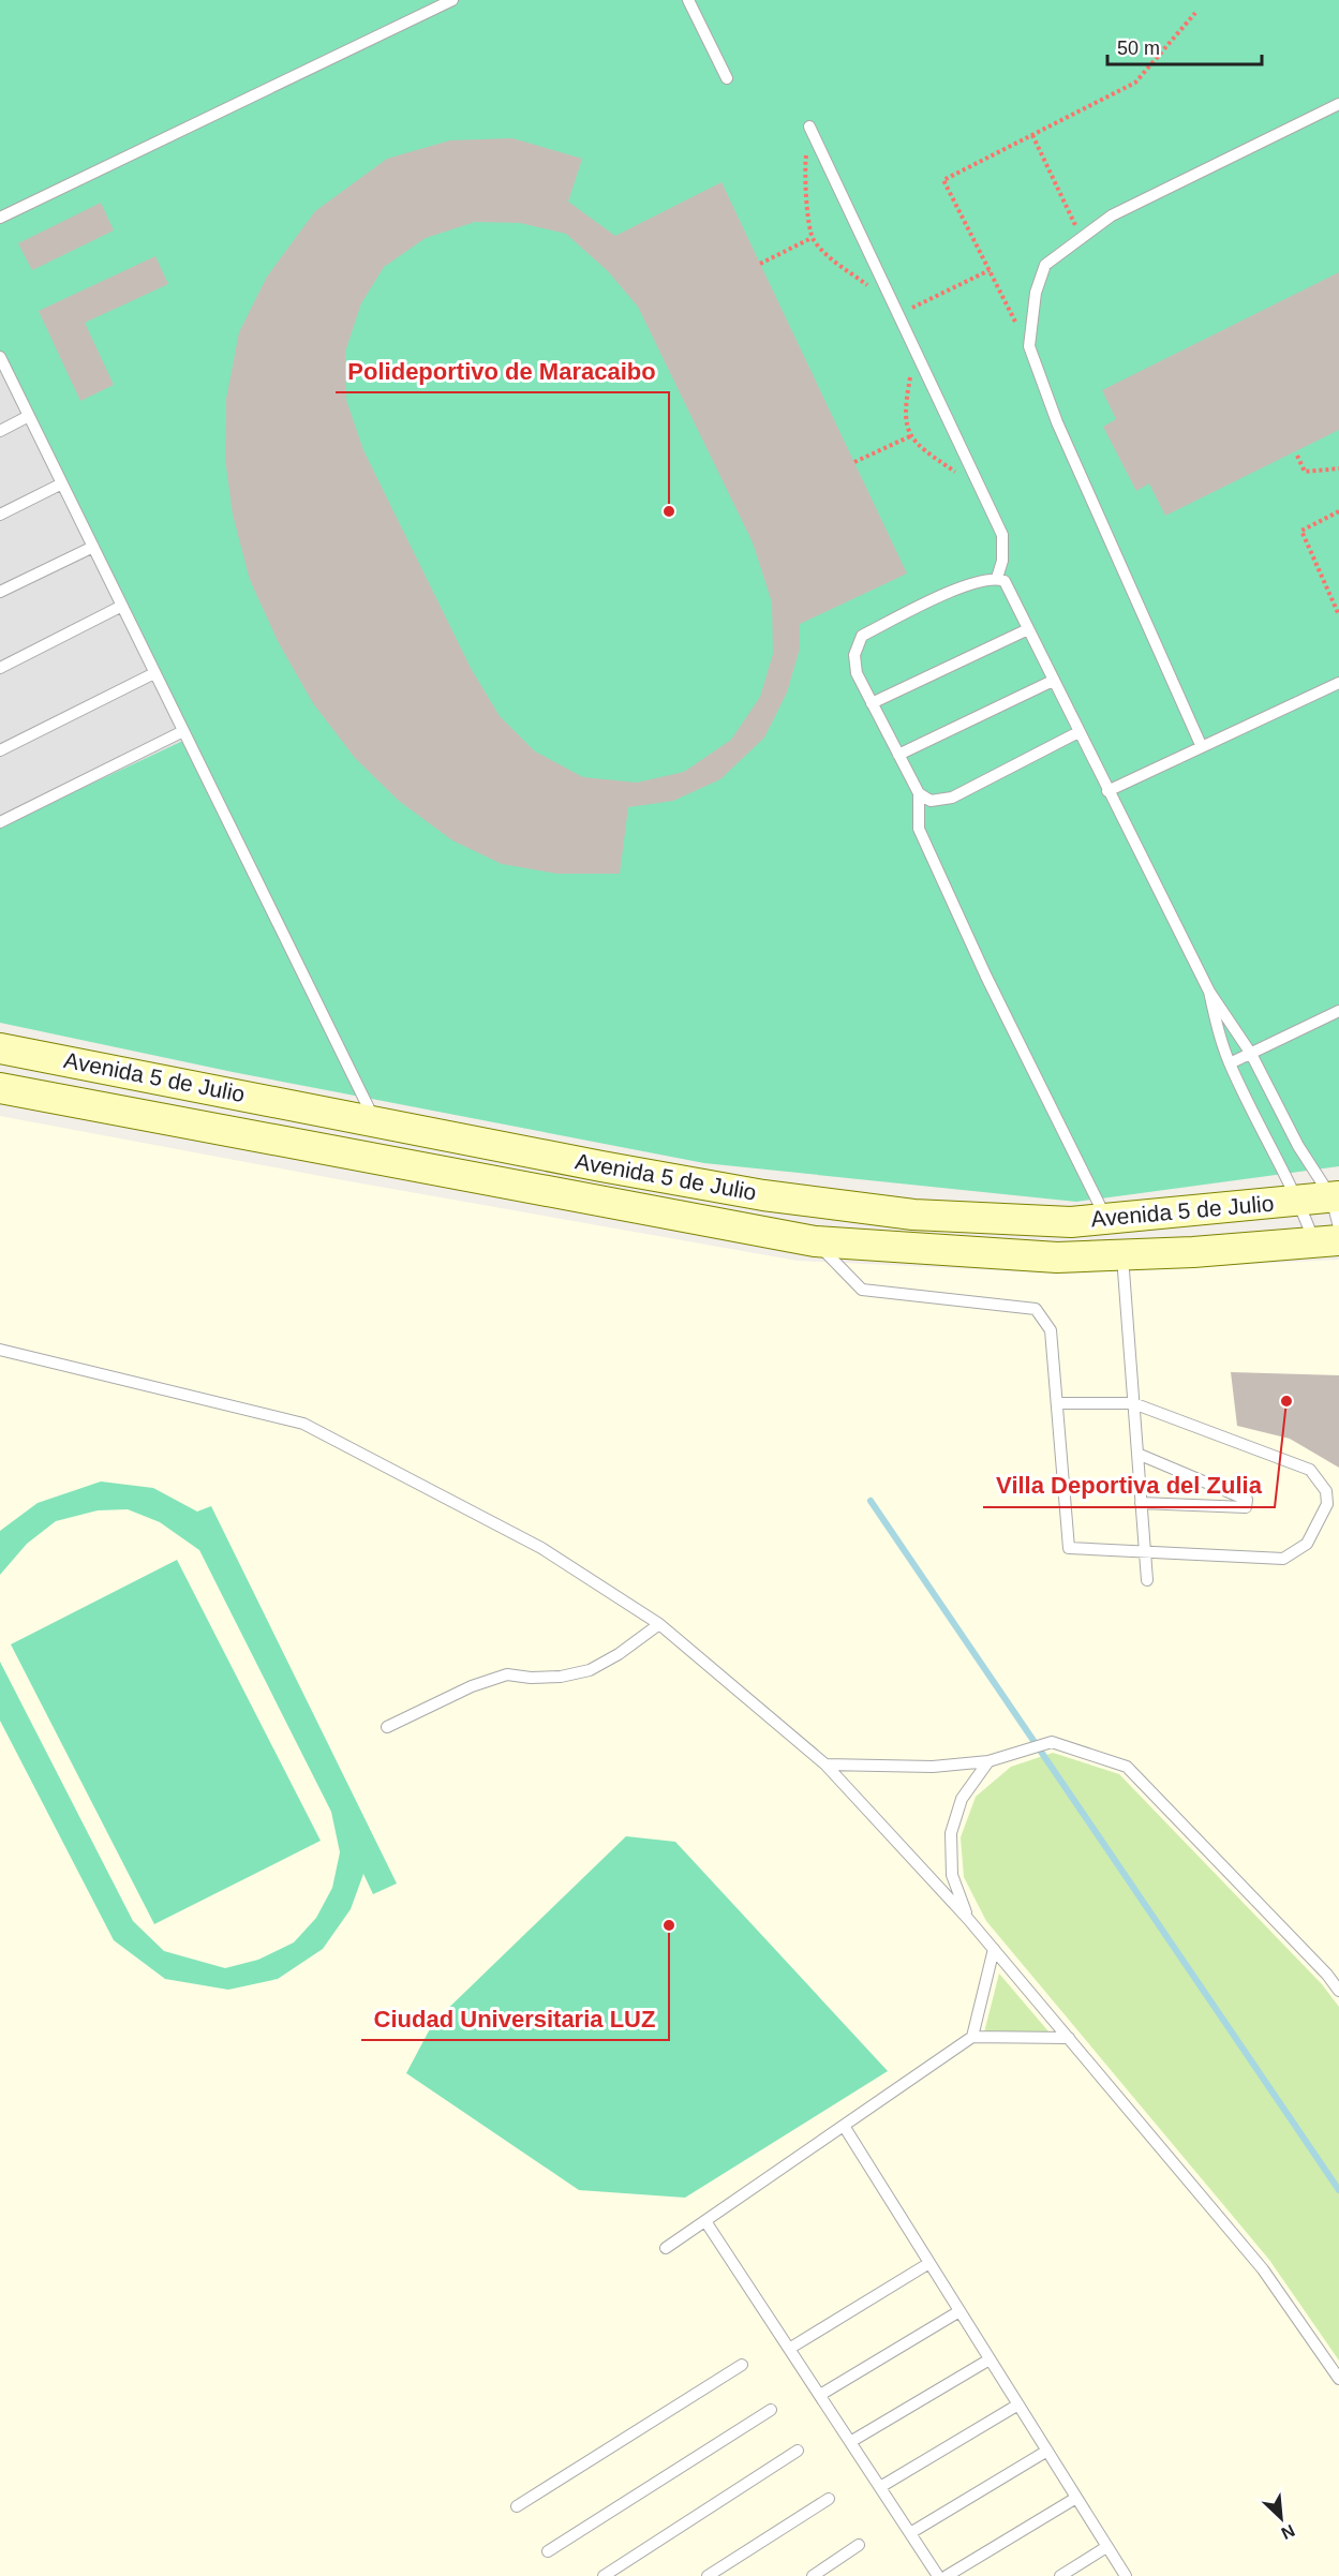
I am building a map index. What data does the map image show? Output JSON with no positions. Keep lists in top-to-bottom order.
{
  "streets": {
    "main road": ["Avenida 5 de Julio"]
  },
  "places": ["Polideportivo de Maracaibo", "Villa Deportiva del Zulia", "Ciudad Universitaria LUZ"],
  "scale_bar": "50 m",
  "north": "bottom right"
}
